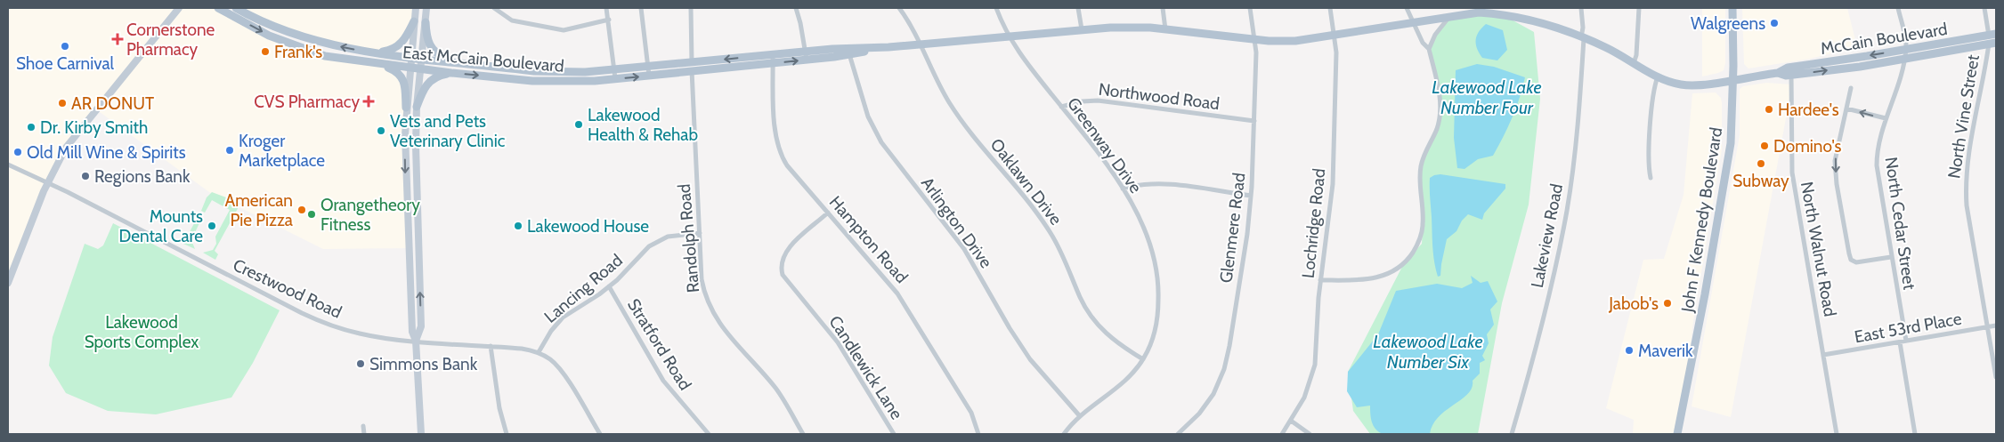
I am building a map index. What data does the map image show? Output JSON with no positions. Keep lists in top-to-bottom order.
{
  "streets": {
    "main road": ["McCain Boulevard", "East McCain Boulevard", "John F Kennedy Boulevard"],
    "street": [
      "Northwood Road",
      "North Vine Street",
      "Greenway Drive",
      "Oaklawn Drive",
      "Arlington Drive",
      "Lochridge Road",
      "North Cedar Street",
      "Glenmere Road",
      "Lakeview Road",
      "Randolph Road",
      "Hampton Road",
      "North Walnut Road",
      "Crestwood Road",
      "Lancing Road",
      "East 53rd Place",
      "Stratford Road",
      "Candlewick Lane"
    ]
  },
  "crossings": [
    ["McCain Boulevard", "East McCain Boulevard"],
    ["McCain Boulevard", "North Vine Street"],
    ["McCain Boulevard", "John F Kennedy Boulevard"],
    ["McCain Boulevard", "North Cedar Street"],
    ["McCain Boulevard", "North Walnut Road"],
    ["East McCain Boulevard", "Greenway Drive"],
    ["East McCain Boulevard", "Oaklawn Drive"],
    ["East McCain Boulevard", "John F Kennedy Boulevard"],
    ["East McCain Boulevard", "Arlington Drive"],
    ["East McCain Boulevard", "Lochridge Road"],
    ["East McCain Boulevard", "Glenmere Road"],
    ["East McCain Boulevard", "Lakeview Road"],
    ["East McCain Boulevard", "Randolph Road"],
    ["East McCain Boulevard", "Hampton Road"],
    ["Northwood Road", "Greenway Drive"],
    ["Northwood Road", "Glenmere Road"],
    ["North Vine Street", "East 53rd Place"],
    ["Greenway Drive", "Oaklawn Drive"],
    ["Greenway Drive", "Arlington Drive"],
    ["North Cedar Street", "East 53rd Place"],
    ["Randolph Road", "Lancing Road"],
    ["Hampton Road", "Candlewick Lane"],
    ["North Walnut Road", "East 53rd Place"],
    ["Crestwood Road", "Lancing Road"],
    ["Lancing Road", "Stratford Road"]
  ],
  "water": ["Lakewood Lake Number Four", "Lakewood Lake Number Six"],
  "parks": ["Lakewood Sports Complex"],
  "places": {
    "other": [
      "Walgreens",
      "Shoe Carnival",
      "Frank's",
      "AR DONUT",
      "Hardee's",
      "Lakewood Health & Rehab",
      "Dr. Kirby Smith",
      "Vets and Pets Veterinary Clinic",
      "Domino's",
      "Kroger Marketplace",
      "Old Mill Wine & Spirits",
      "Subway",
      "Regions Bank",
      "American Pie Pizza",
      "Orangetheory Fitness",
      "Mounts Dental Care",
      "Lakewood House",
      "Jabob's",
      "Maverik",
      "Simmons Bank"
    ],
    "health": ["Cornerstone Pharmacy", "CVS Pharmacy"]
  }
}
